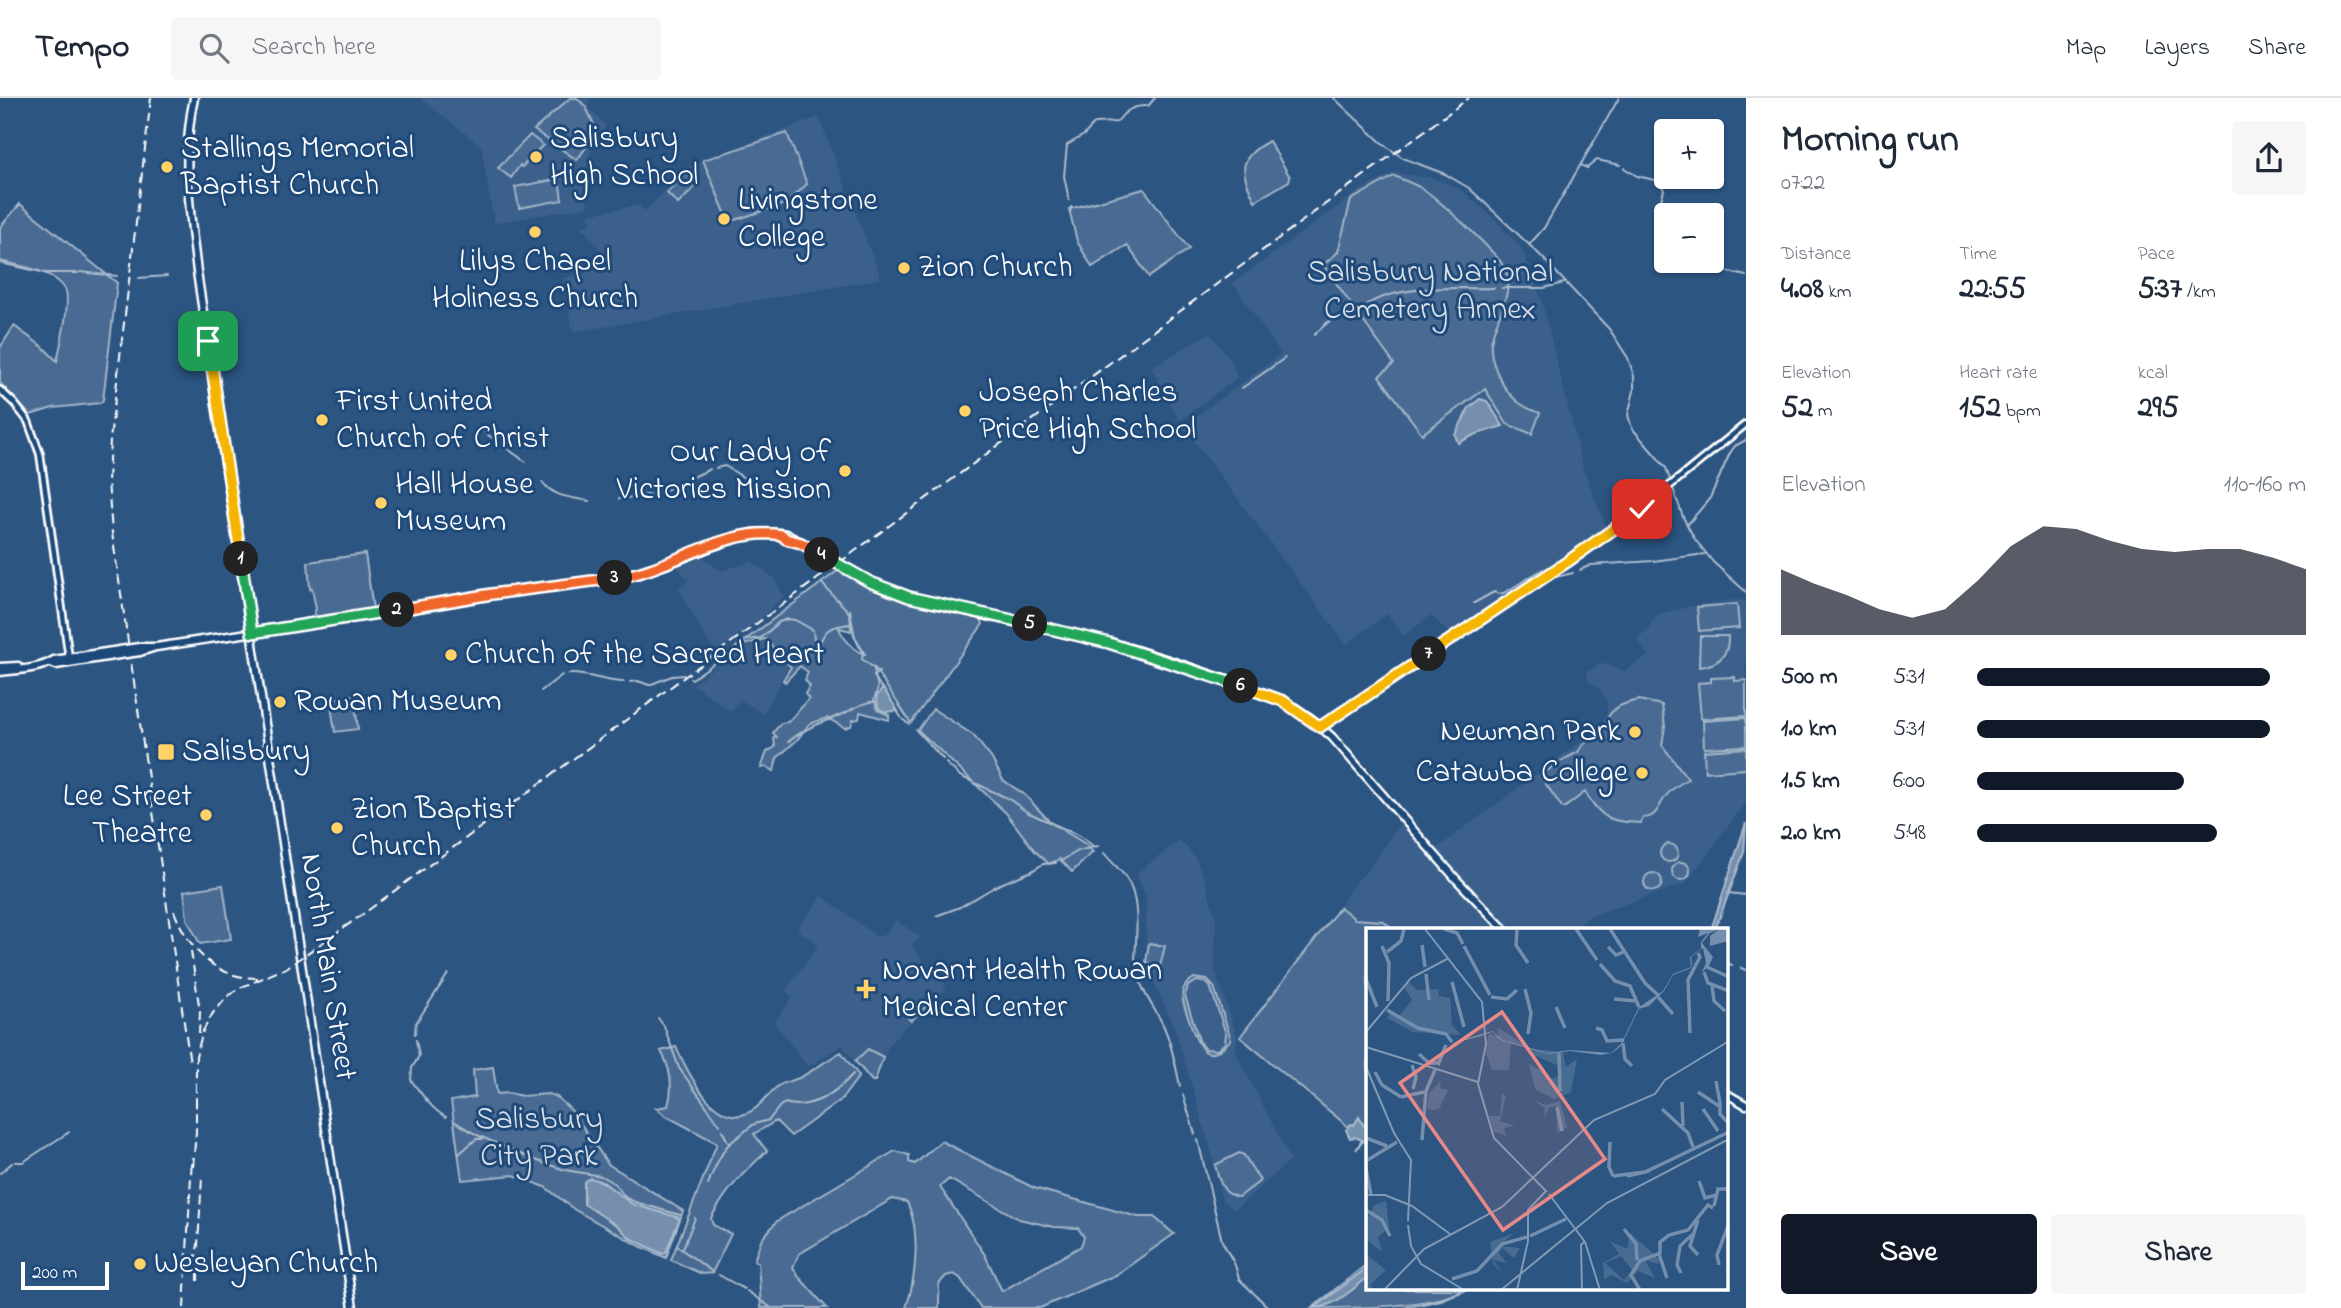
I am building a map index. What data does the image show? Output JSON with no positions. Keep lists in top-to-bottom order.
{
  "streets": {
    "main road": ["North Main Street"]
  },
  "parks": ["Salisbury National Cemetery Annex", "Salisbury City Park"],
  "places": {
    "other": [
      "Salisbury High School",
      "Stallings Memorial Baptist Church",
      "Livingstone College",
      "Lilys Chapel Holiness Church",
      "Zion Church",
      "Joseph Charles Price High School",
      "First United Church of Christ",
      "Our Lady of Victories Mission",
      "Hall House Museum",
      "Church of the Sacred Heart",
      "Rowan Museum",
      "Newman Park",
      "Catawba College",
      "Lee Street Theatre",
      "Zion Baptist Church",
      "Wesleyan Church"
    ],
    "transit": ["Salisbury"],
    "health": ["Novant Health Rowan Medical Center"]
  },
  "scale_bar": "200 m",
  "page": {
    "header": "Tempo",
    "search": "Search here",
    "nav": ["Map", "Layers", "Share"],
    "heading": ["Morning run", "07:22"],
    "map_buttons": ["+", "−"],
    "stats": [
      ["Distance", "4.08 km"],
      ["Time", "22:55"],
      ["Pace", "5:37 /km"],
      ["Elevation", "52 m"],
      ["Heart rate", "152 bpm"],
      ["kcal", "295"]
    ],
    "chart": ["Elevation", "110–160 m"],
    "pins": [
      "4",
      "1",
      "3",
      "2",
      "5",
      "7",
      "6"
    ],
    "list": [
      {
        "name": "500 m",
        "note": "5:31"
      },
      {
        "name": "1.0 km",
        "note": "5:31"
      },
      {
        "name": "1.5 km",
        "note": "6:00"
      },
      {
        "name": "2.0 km",
        "note": "5:48"
      }
    ],
    "buttons": ["Save", "Share"],
    "scale": "200 m"
  }
}
